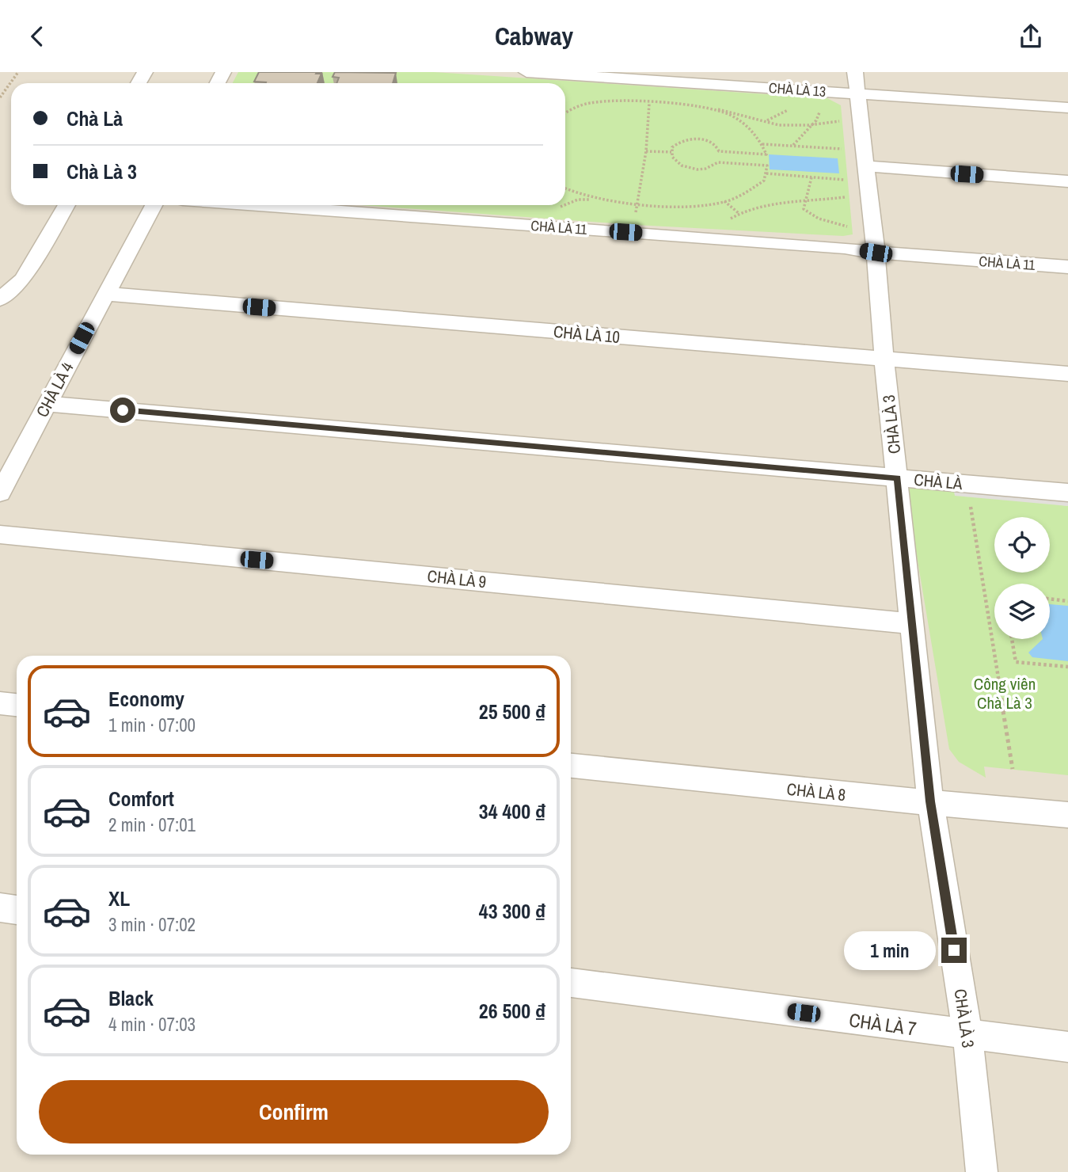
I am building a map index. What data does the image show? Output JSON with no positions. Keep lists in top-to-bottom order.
{
  "streets": {
    "street": [
      "CHÀ LÀ 13",
      "CHÀ LÀ 11",
      "CHÀ LÀ 10",
      "CHÀ LÀ 4",
      "CHÀ LÀ 3",
      "CHÀ LÀ",
      "CHÀ LÀ 9",
      "CHÀ LÀ 8",
      "CHÀ LÀ 7"
    ]
  },
  "crossings": [
    ["CHÀ LÀ 13", "CHÀ LÀ 3"],
    ["CHÀ LÀ 11", "CHÀ LÀ 3"],
    ["CHÀ LÀ 10", "CHÀ LÀ 4"],
    ["CHÀ LÀ 10", "CHÀ LÀ 3"],
    ["CHÀ LÀ 4", "CHÀ LÀ"],
    ["CHÀ LÀ 3", "CHÀ LÀ"],
    ["CHÀ LÀ 3", "CHÀ LÀ 9"],
    ["CHÀ LÀ 3", "CHÀ LÀ 8"],
    ["CHÀ LÀ 3", "CHÀ LÀ 7"]
  ],
  "parks": ["Công viên Chà Là 3"],
  "page": {
    "header": "Cabway",
    "banner": ["Chà Là", "Chà Là 3"],
    "list": [
      {
        "name": "Economy",
        "note": "1 min · 07:00",
        "value": "25 500 ₫"
      },
      {
        "name": "Comfort",
        "note": "2 min · 07:01",
        "value": "34 400 ₫"
      },
      {
        "name": "XL",
        "note": "3 min · 07:02",
        "value": "43 300 ₫"
      },
      {
        "name": "Black",
        "note": "4 min · 07:03",
        "value": "26 500 ₫"
      }
    ],
    "bubble": "1 min",
    "buttons": "Confirm"
  }
}
